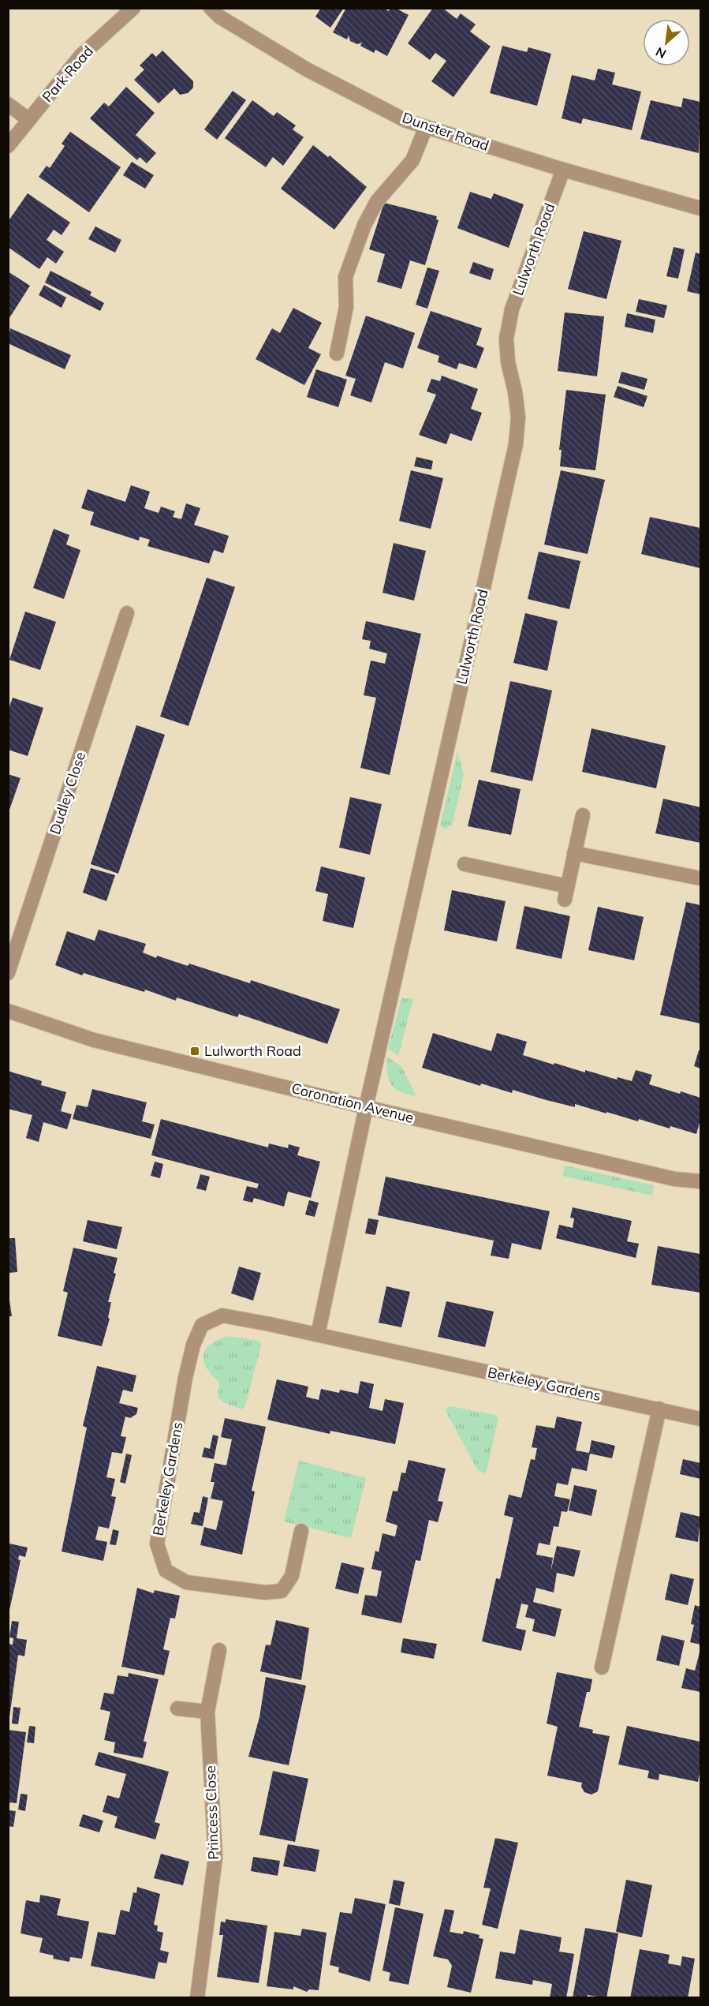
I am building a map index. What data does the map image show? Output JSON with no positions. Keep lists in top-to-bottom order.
{
  "streets": {
    "street": [
      "Park Road",
      "Dunster Road",
      "Lulworth Road",
      "Dudley Close",
      "Coronation Avenue",
      "Berkeley Gardens",
      "Princess Close"
    ]
  },
  "crossings": [
    ["Dunster Road", "Lulworth Road"],
    ["Lulworth Road", "Coronation Avenue"]
  ],
  "places": {
    "transit": ["Lulworth Road"]
  },
  "north": "bottom left"
}
